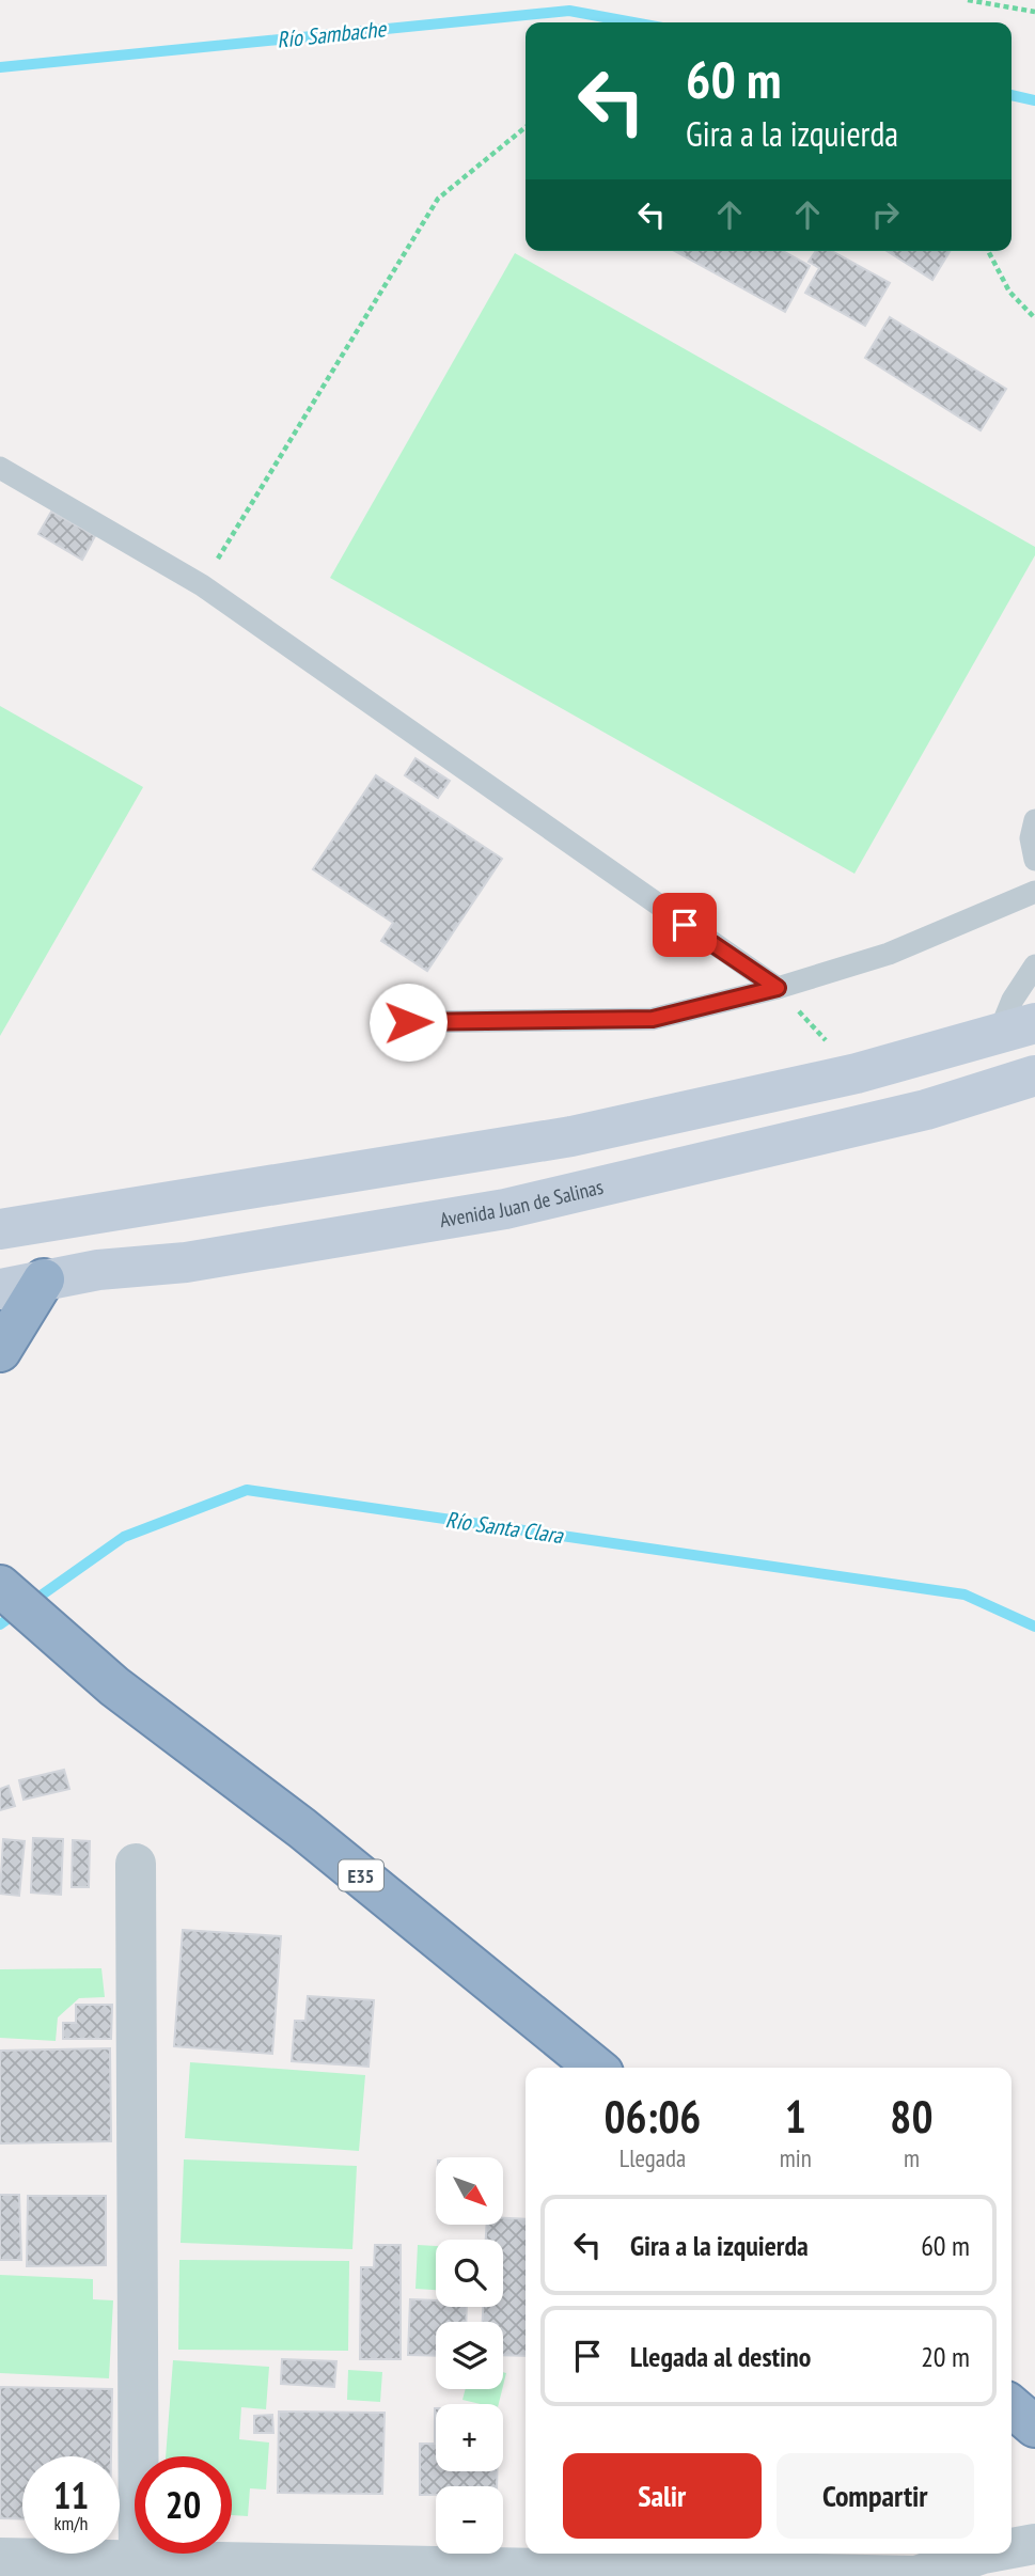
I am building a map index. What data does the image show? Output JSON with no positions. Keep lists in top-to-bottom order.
{
  "streets": {
    "highway": ["E35"],
    "main road": ["Avenida Juan de Salinas"]
  },
  "water": ["Río Sambache", "Río Santa Clara"],
  "north": "bottom right",
  "page": {
    "turn": ["60 m", "Gira a la izquierda"],
    "eta": [
      "06:06",
      "Llegada",
      "1",
      "min",
      "80",
      "m"
    ],
    "map_buttons": ["+", "−"],
    "list": [
      {
        "name": "Gira a la izquierda",
        "value": "60 m"
      },
      {
        "name": "Llegada al destino",
        "value": "20 m"
      }
    ],
    "buttons": ["Salir", "Compartir"],
    "speed": "11 km/h",
    "limit": "20"
  }
}
